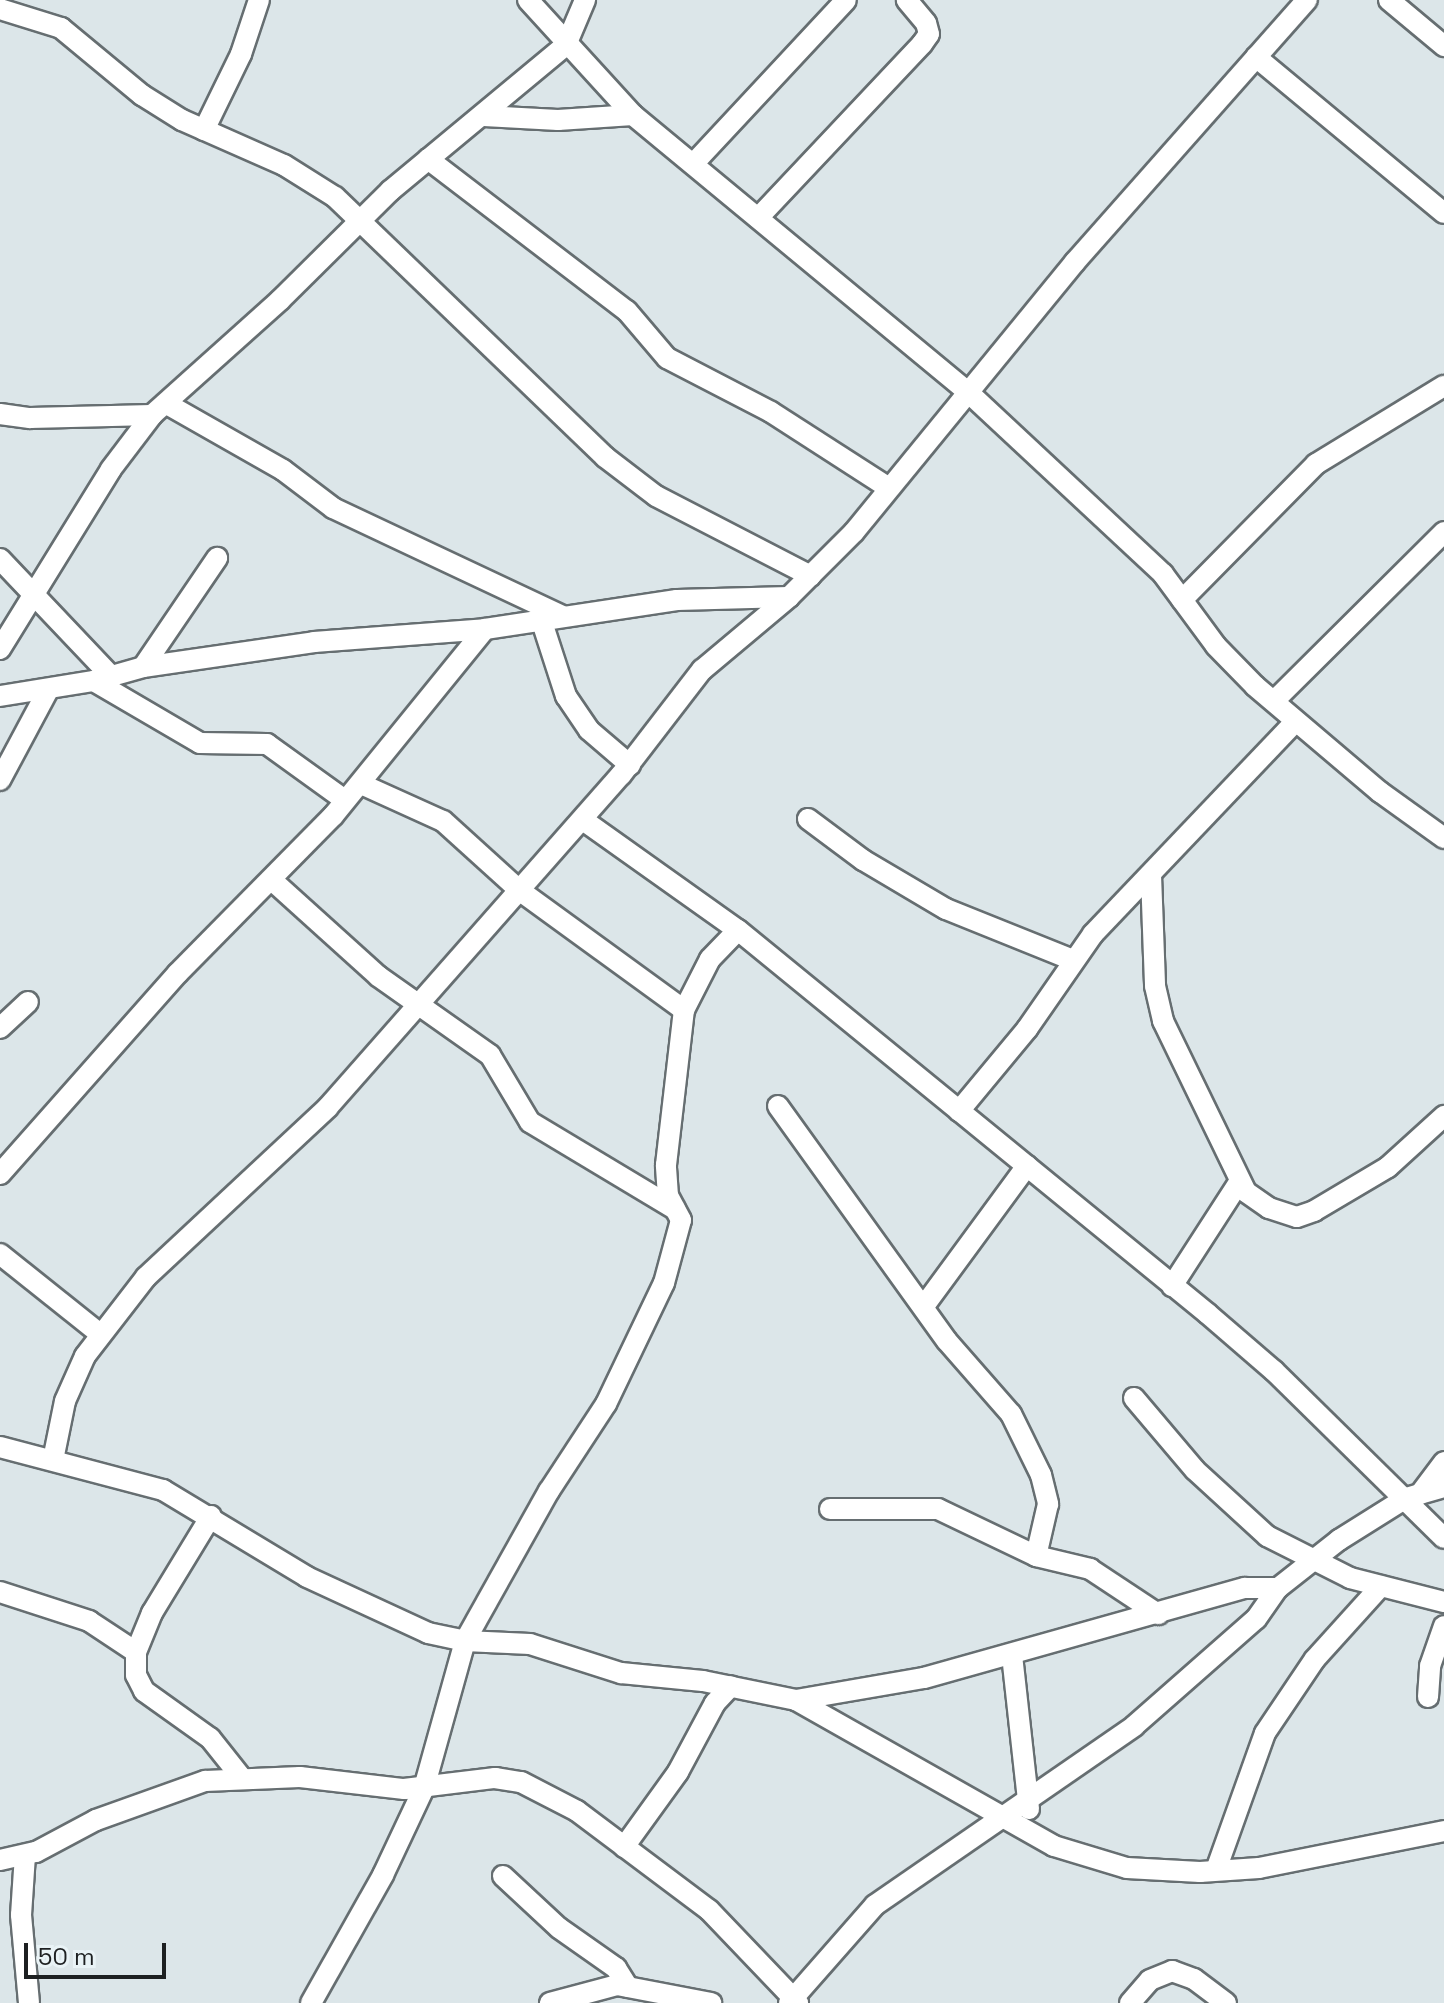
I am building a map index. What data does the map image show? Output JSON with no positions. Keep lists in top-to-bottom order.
{
  "scale_bar": "50 m"
}
